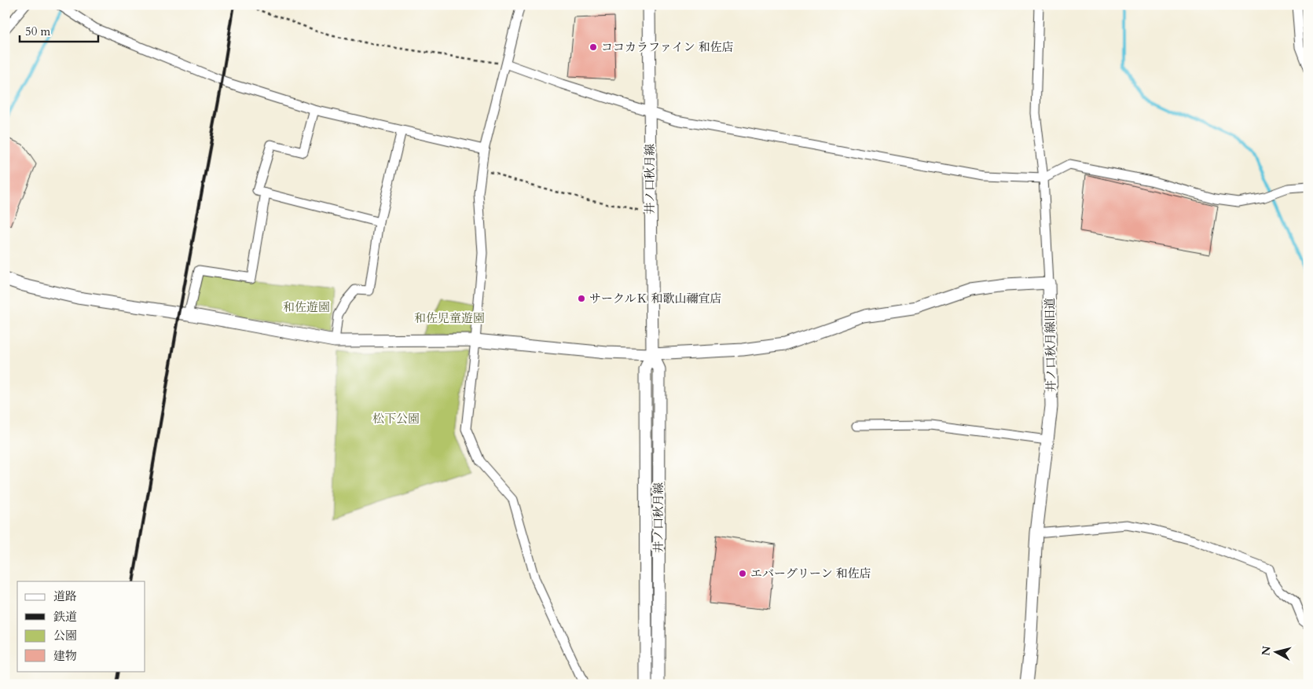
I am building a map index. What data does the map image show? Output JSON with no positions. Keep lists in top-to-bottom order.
{
  "streets": {
    "street": ["井ノ口秋月線", "井ノ口秋月線旧道"]
  },
  "parks": ["和佐遊園", "和佐児童遊園", "松下公園"],
  "places": ["ココカラファイン 和佐店", "サークルＫ 和歌山禰宜店", "エバーグリーン 和佐店"],
  "legend": [
    "道路",
    "鉄道",
    "公園",
    "建物"
  ],
  "scale_bar": "50 m",
  "north": "left"
}
